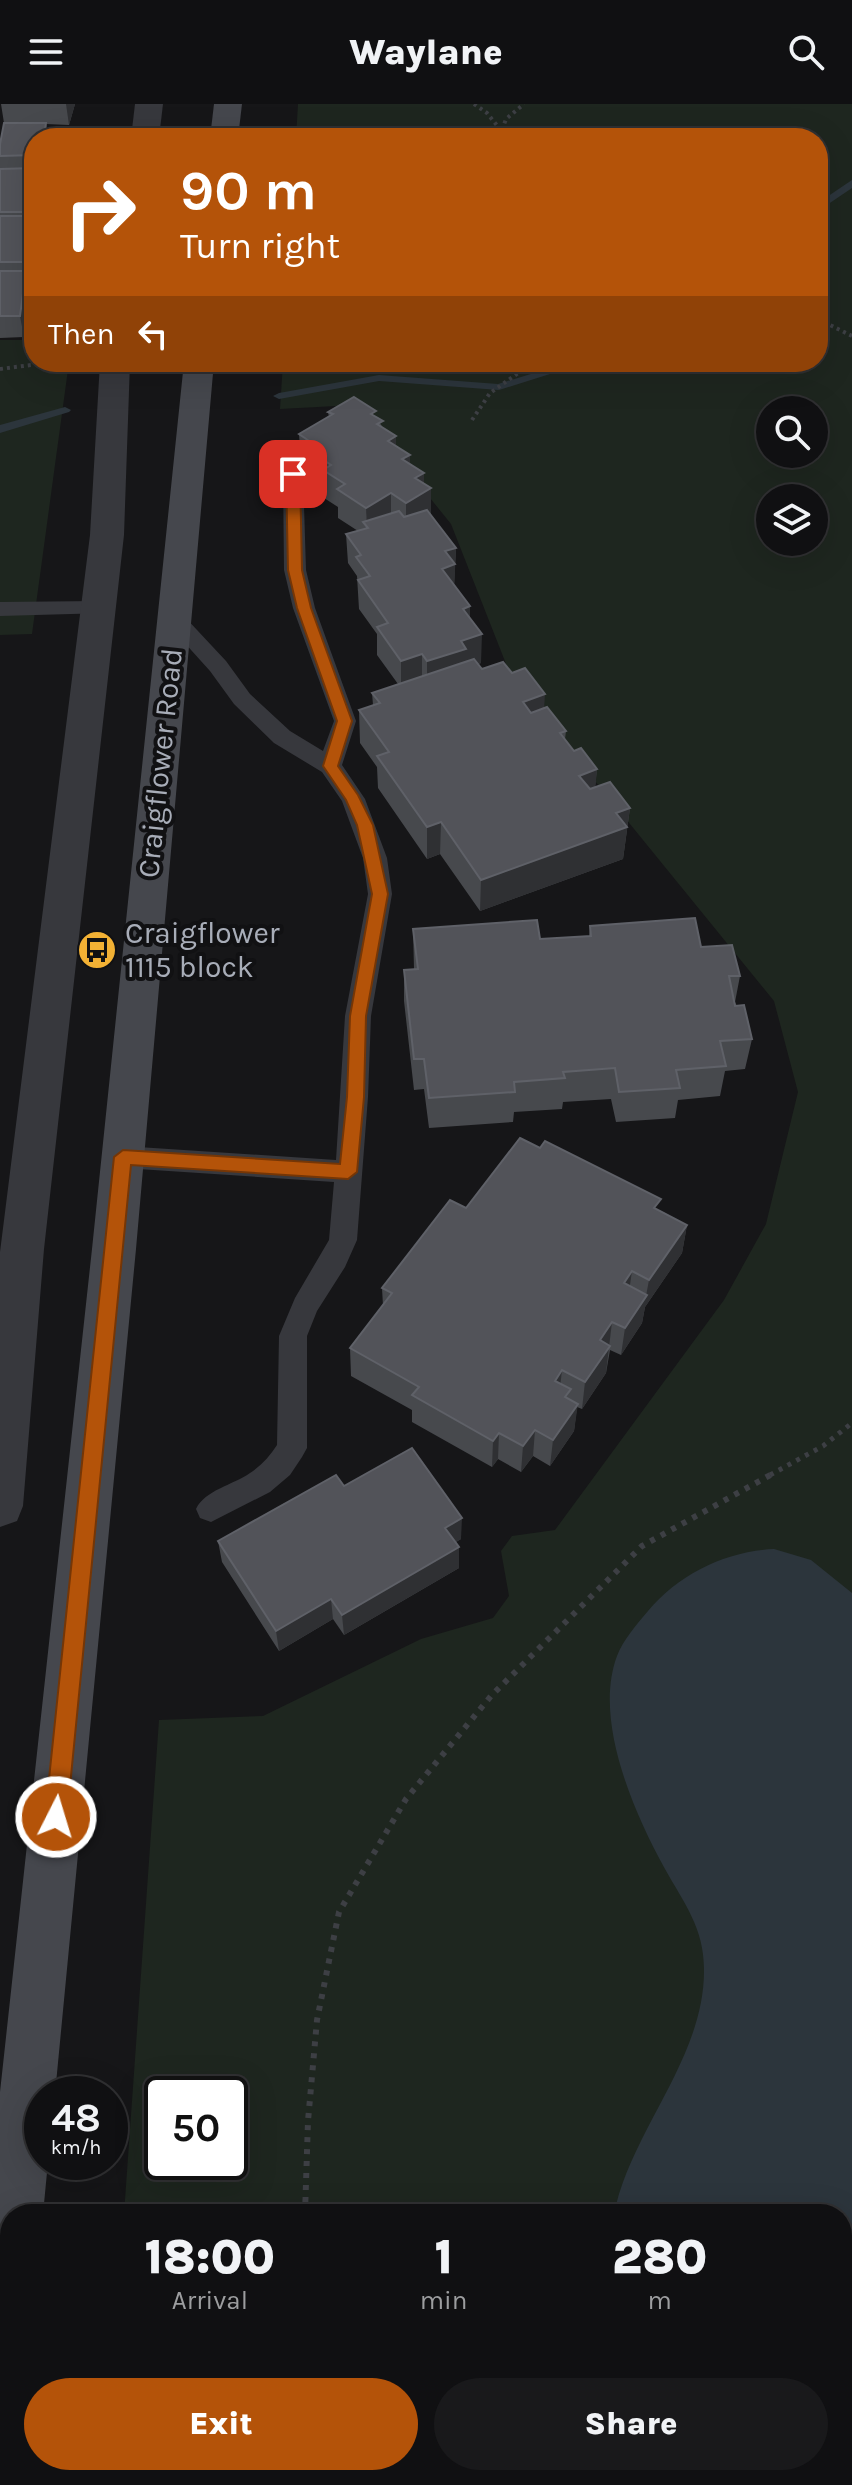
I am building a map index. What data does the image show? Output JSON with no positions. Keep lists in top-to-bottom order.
{
  "streets": {
    "main road": ["Craigflower Road"]
  },
  "places": {
    "bus stop": ["Craigflower 1115 block"]
  },
  "page": {
    "header": "Waylane",
    "turn": ["90 m", "Turn right"],
    "then": "Then",
    "speed": "48 km/h",
    "limit": "50",
    "eta": [
      "18:00",
      "Arrival",
      "1",
      "min",
      "280",
      "m"
    ],
    "buttons": ["Exit", "Share"]
  }
}
